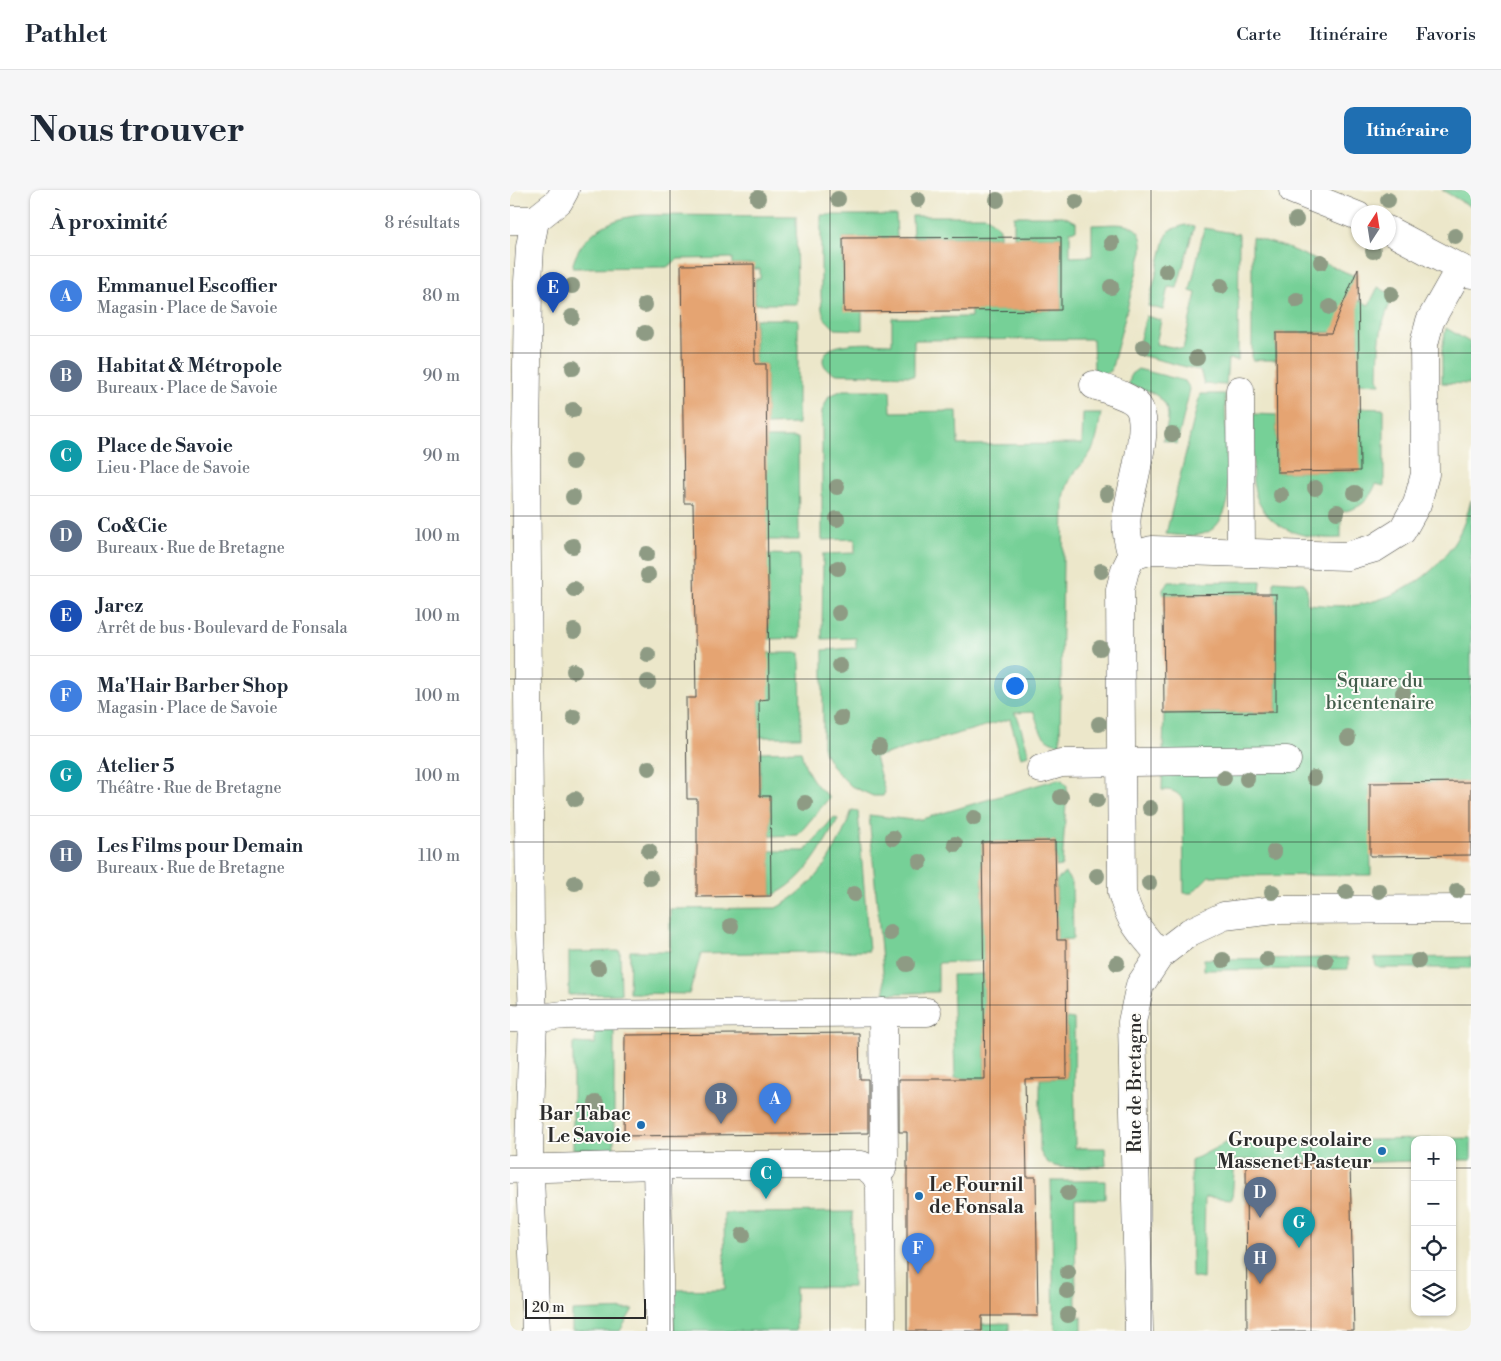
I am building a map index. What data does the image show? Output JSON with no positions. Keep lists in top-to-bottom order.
{
  "streets": {
    "street": ["Rue de Bretagne"]
  },
  "parks": ["Square du bicentenaire"],
  "places": ["Bar Tabac Le Savoie", "Groupe scolaire Massenet Pasteur", "Le Fournil de Fonsala"],
  "scale_bar": "20 m",
  "north": "top",
  "page": {
    "header": "Pathlet",
    "nav": ["Carte", "Itinéraire", "Favoris"],
    "buttons": "Itinéraire",
    "title": "Nous trouver",
    "heading": ["À proximité", "8 résultats"],
    "list": [
      {
        "mark": "A",
        "name": "Emmanuel Escoffier",
        "note": "Magasin · Place de Savoie",
        "value": "80 m"
      },
      {
        "mark": "B",
        "name": "Habitat & Métropole",
        "note": "Bureaux · Place de Savoie",
        "value": "90 m"
      },
      {
        "mark": "C",
        "name": "Place de Savoie",
        "note": "Lieu · Place de Savoie",
        "value": "90 m"
      },
      {
        "mark": "D",
        "name": "Co&Cie",
        "note": "Bureaux · Rue de Bretagne",
        "value": "100 m"
      },
      {
        "mark": "E",
        "name": "Jarez",
        "note": "Arrêt de bus · Boulevard de Fonsala",
        "value": "100 m"
      },
      {
        "mark": "F",
        "name": "Ma'Hair Barber Shop",
        "note": "Magasin · Place de Savoie",
        "value": "100 m"
      },
      {
        "mark": "G",
        "name": "Atelier 5",
        "note": "Théâtre · Rue de Bretagne",
        "value": "100 m"
      },
      {
        "mark": "H",
        "name": "Les Films pour Demain",
        "note": "Bureaux · Rue de Bretagne",
        "value": "110 m"
      }
    ],
    "pins": [
      "E",
      "A",
      "B",
      "C",
      "D",
      "G",
      "F",
      "H"
    ],
    "map_buttons": ["+", "−"],
    "scale": "20 m"
  }
}
